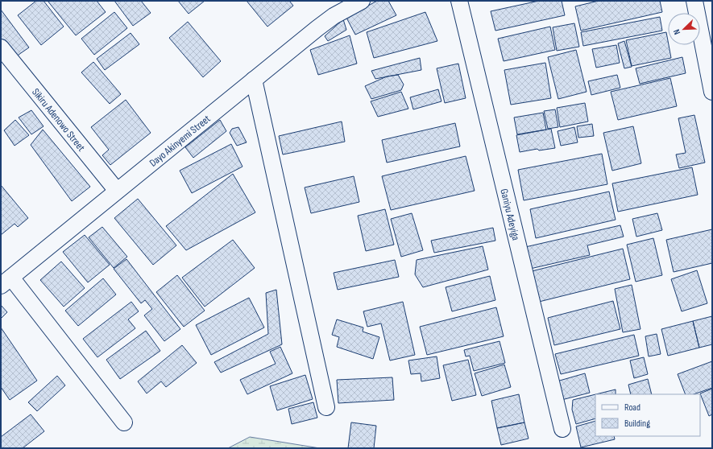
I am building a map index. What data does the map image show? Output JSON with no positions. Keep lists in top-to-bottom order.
{
  "streets": {
    "street": ["Sikiru Adenowo Street", "Dayo Akinyemi Street", "Ganiyu Adeyiga"]
  },
  "crossings": [
    ["Sikiru Adenowo Street", "Dayo Akinyemi Street"]
  ],
  "legend": ["Road", "Building"],
  "north": "bottom left"
}
